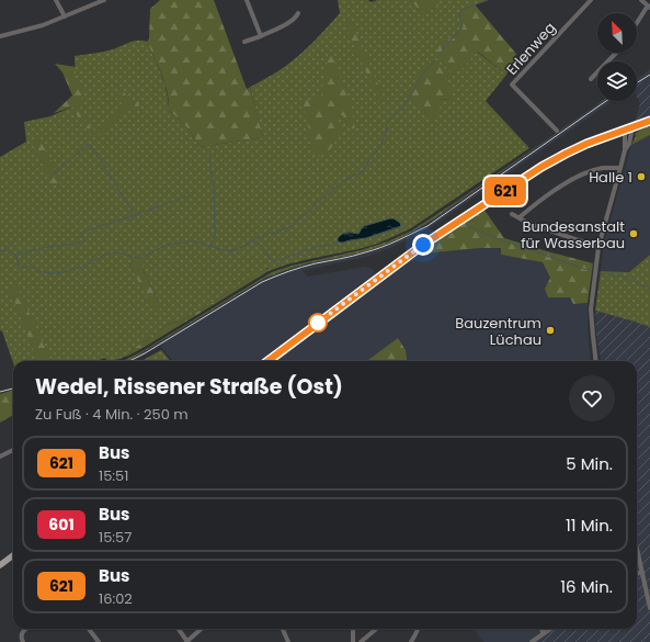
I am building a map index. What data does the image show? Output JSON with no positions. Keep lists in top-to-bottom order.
{
  "streets": {
    "street": ["Erlenweg"]
  },
  "places": ["Halle 1", "Bundesanstalt für Wasserbau", "Bauzentrum Lüchau"],
  "lines": ["bus line 621"],
  "north": "top left",
  "page": {
    "on_map": "621",
    "heading": ["Wedel, Rissener Straße (Ost)", "Zu Fuß · 4 Min. · 250 m"],
    "list": [
      {
        "mark": "621",
        "name": "Bus",
        "note": "15:51",
        "value": "5 Min."
      },
      {
        "mark": "601",
        "name": "Bus",
        "note": "15:57",
        "value": "11 Min."
      },
      {
        "mark": "621",
        "name": "Bus",
        "note": "16:02",
        "value": "16 Min."
      }
    ]
  }
}
